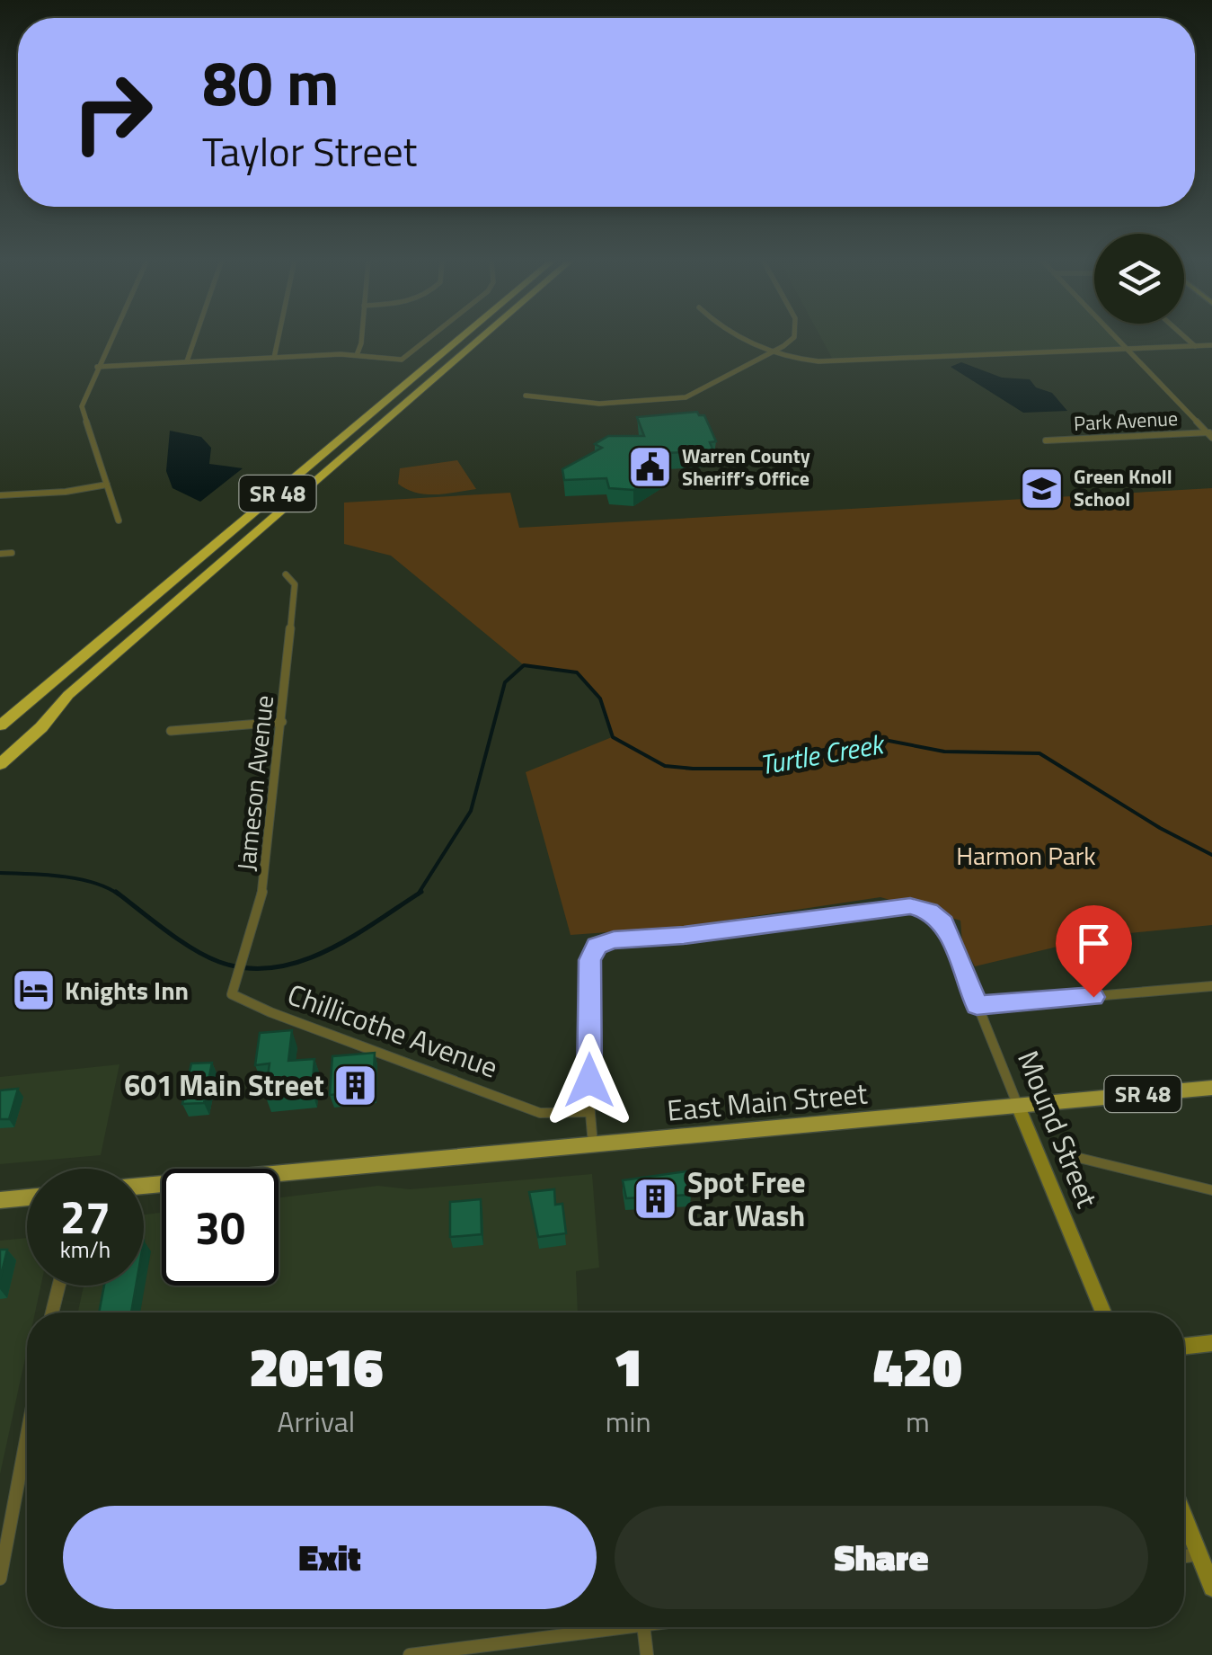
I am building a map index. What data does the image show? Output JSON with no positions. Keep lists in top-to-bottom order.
{
  "streets": {
    "highway": ["SR 48"],
    "main road": ["East Main Street"],
    "street": [
      "Park Avenue",
      "Jameson Avenue",
      "Chillicothe Avenue",
      "Mound Street"
    ]
  },
  "crossings": [
    ["Jameson Avenue", "Chillicothe Avenue"],
    ["Chillicothe Avenue", "Mound Street"],
    ["East Main Street", "Mound Street"]
  ],
  "water": ["Turtle Creek"],
  "parks": ["Harmon Park"],
  "places": {
    "public building": ["Warren County Sheriff’s Office"],
    "school or university": ["Green Knoll School"],
    "hotel": ["Knights Inn"],
    "building": ["601 Main Street", "Spot Free Car Wash"]
  },
  "page": {
    "turn": ["80 m", "Taylor Street"],
    "speed": "27 km/h",
    "limit": "30",
    "eta": [
      "20:16",
      "Arrival",
      "1",
      "min",
      "420",
      "m"
    ],
    "buttons": ["Exit", "Share"]
  }
}
